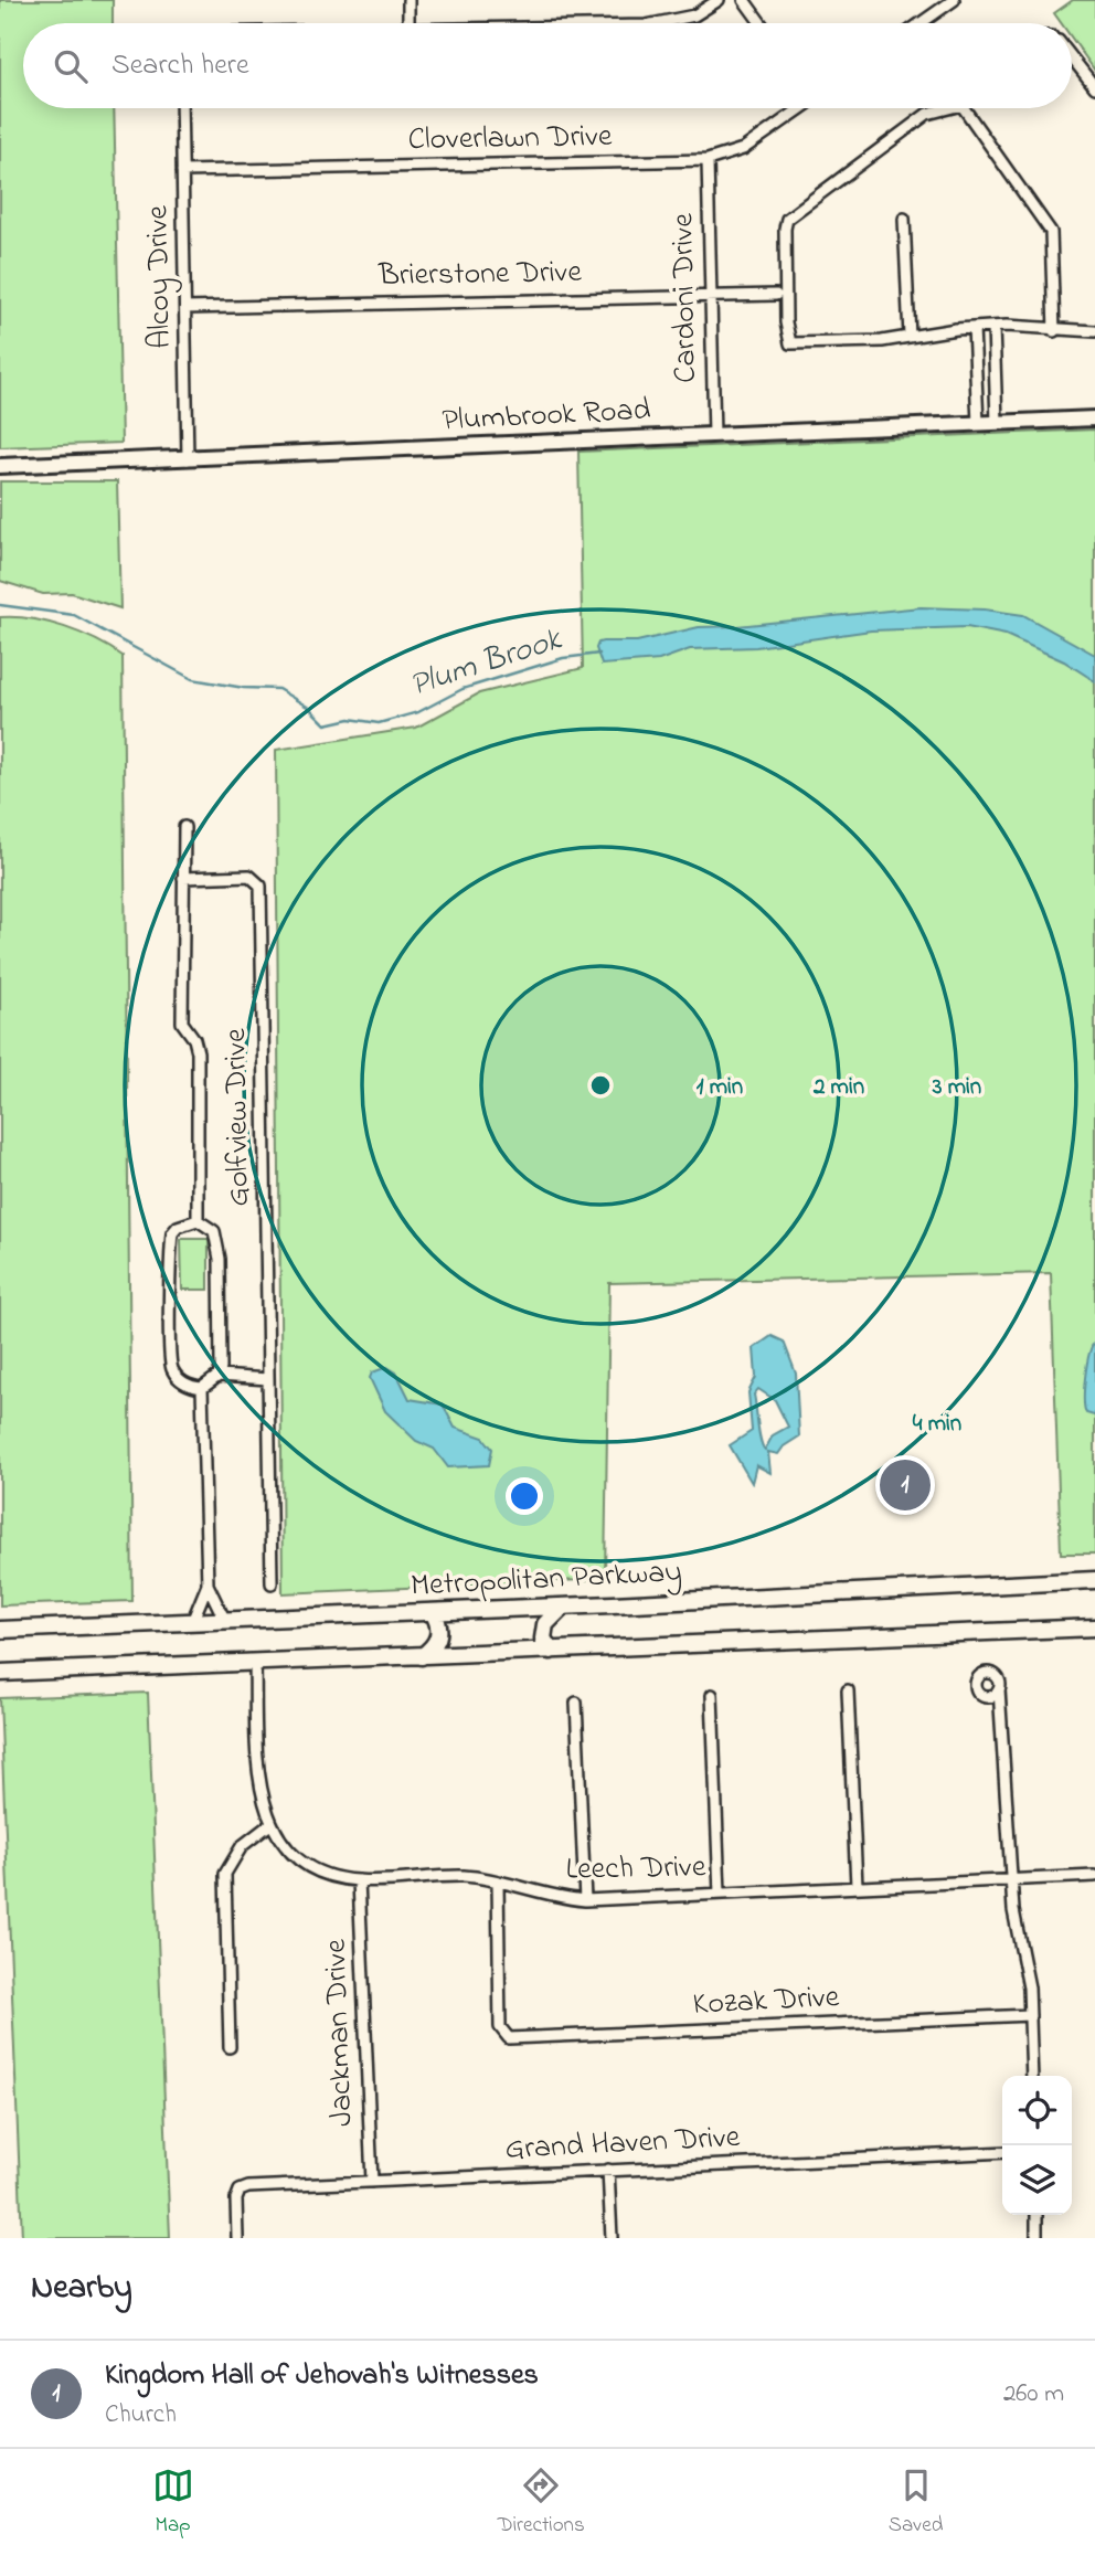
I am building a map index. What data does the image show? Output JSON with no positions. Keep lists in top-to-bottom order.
{
  "streets": {
    "main road": ["Metropolitan Parkway"],
    "street": [
      "Cloverlawn Drive",
      "Brierstone Drive",
      "Alcoy Drive",
      "Cardoni Drive",
      "Plumbrook Road",
      "Golfview Drive",
      "Leech Drive",
      "Kozak Drive",
      "Jackman Drive",
      "Grand Haven Drive"
    ]
  },
  "crossings": [
    ["Cloverlawn Drive", "Alcoy Drive"],
    ["Cloverlawn Drive", "Cardoni Drive"],
    ["Brierstone Drive", "Alcoy Drive"],
    ["Brierstone Drive", "Cardoni Drive"],
    ["Alcoy Drive", "Plumbrook Road"],
    ["Cardoni Drive", "Plumbrook Road"],
    ["Leech Drive", "Kozak Drive"],
    ["Leech Drive", "Jackman Drive"],
    ["Jackman Drive", "Grand Haven Drive"]
  ],
  "water": ["Plum Brook"],
  "page": {
    "search": "Search here",
    "pins": "1",
    "heading": "Nearby",
    "list": [
      {
        "mark": "1",
        "name": "Kingdom Hall of Jehovah's Witnesses",
        "note": "Church",
        "value": "260 m"
      }
    ],
    "nav": ["Map", "Directions", "Saved"]
  },
  "rings": [
    "1 min",
    "2 min",
    "3 min",
    "4 min"
  ]
}
